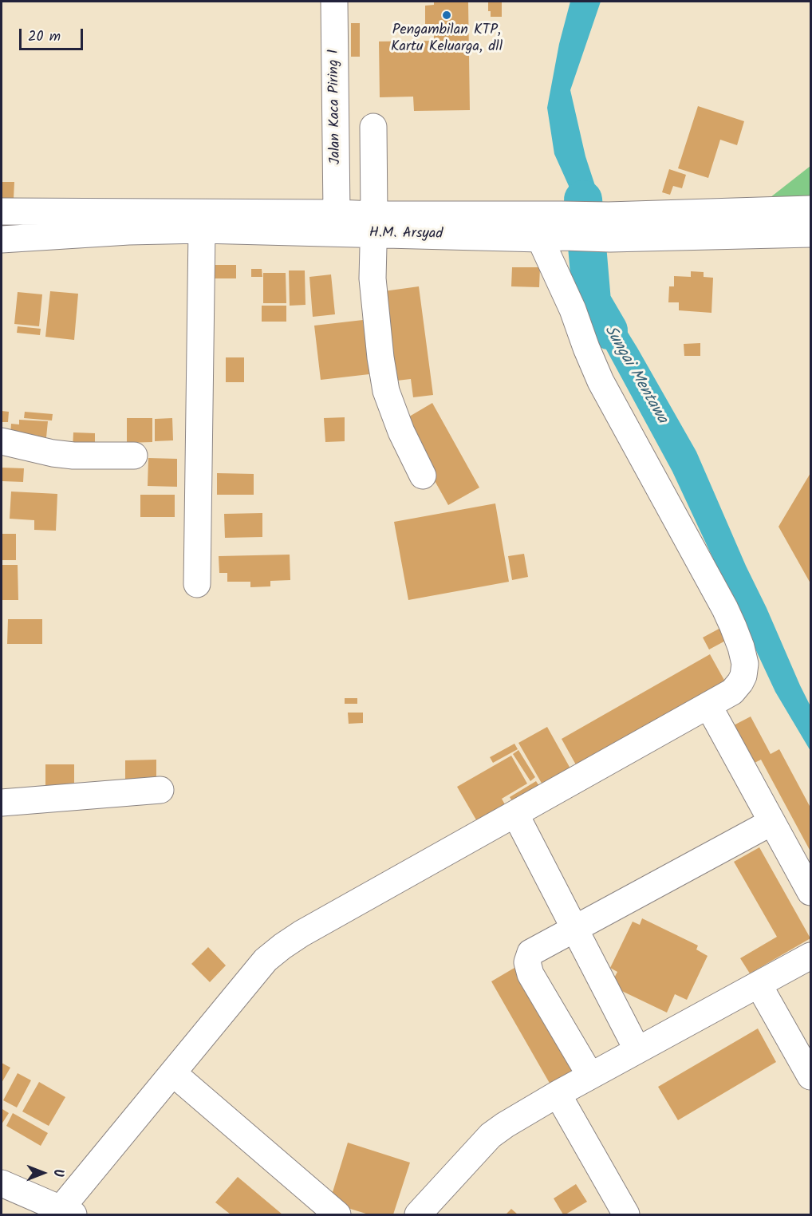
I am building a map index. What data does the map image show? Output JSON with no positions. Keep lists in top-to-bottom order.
{
  "streets": {
    "street": ["Jalan Kaca Piring 1", "H.M. Arsyad"]
  },
  "crossings": [
    ["Jalan Kaca Piring 1", "H.M. Arsyad"]
  ],
  "water": ["Sungai Mentawa"],
  "places": ["Pengambilan KTP, Kartu Keluarga, dll"],
  "scale_bar": "20 m",
  "north": "right"
}
